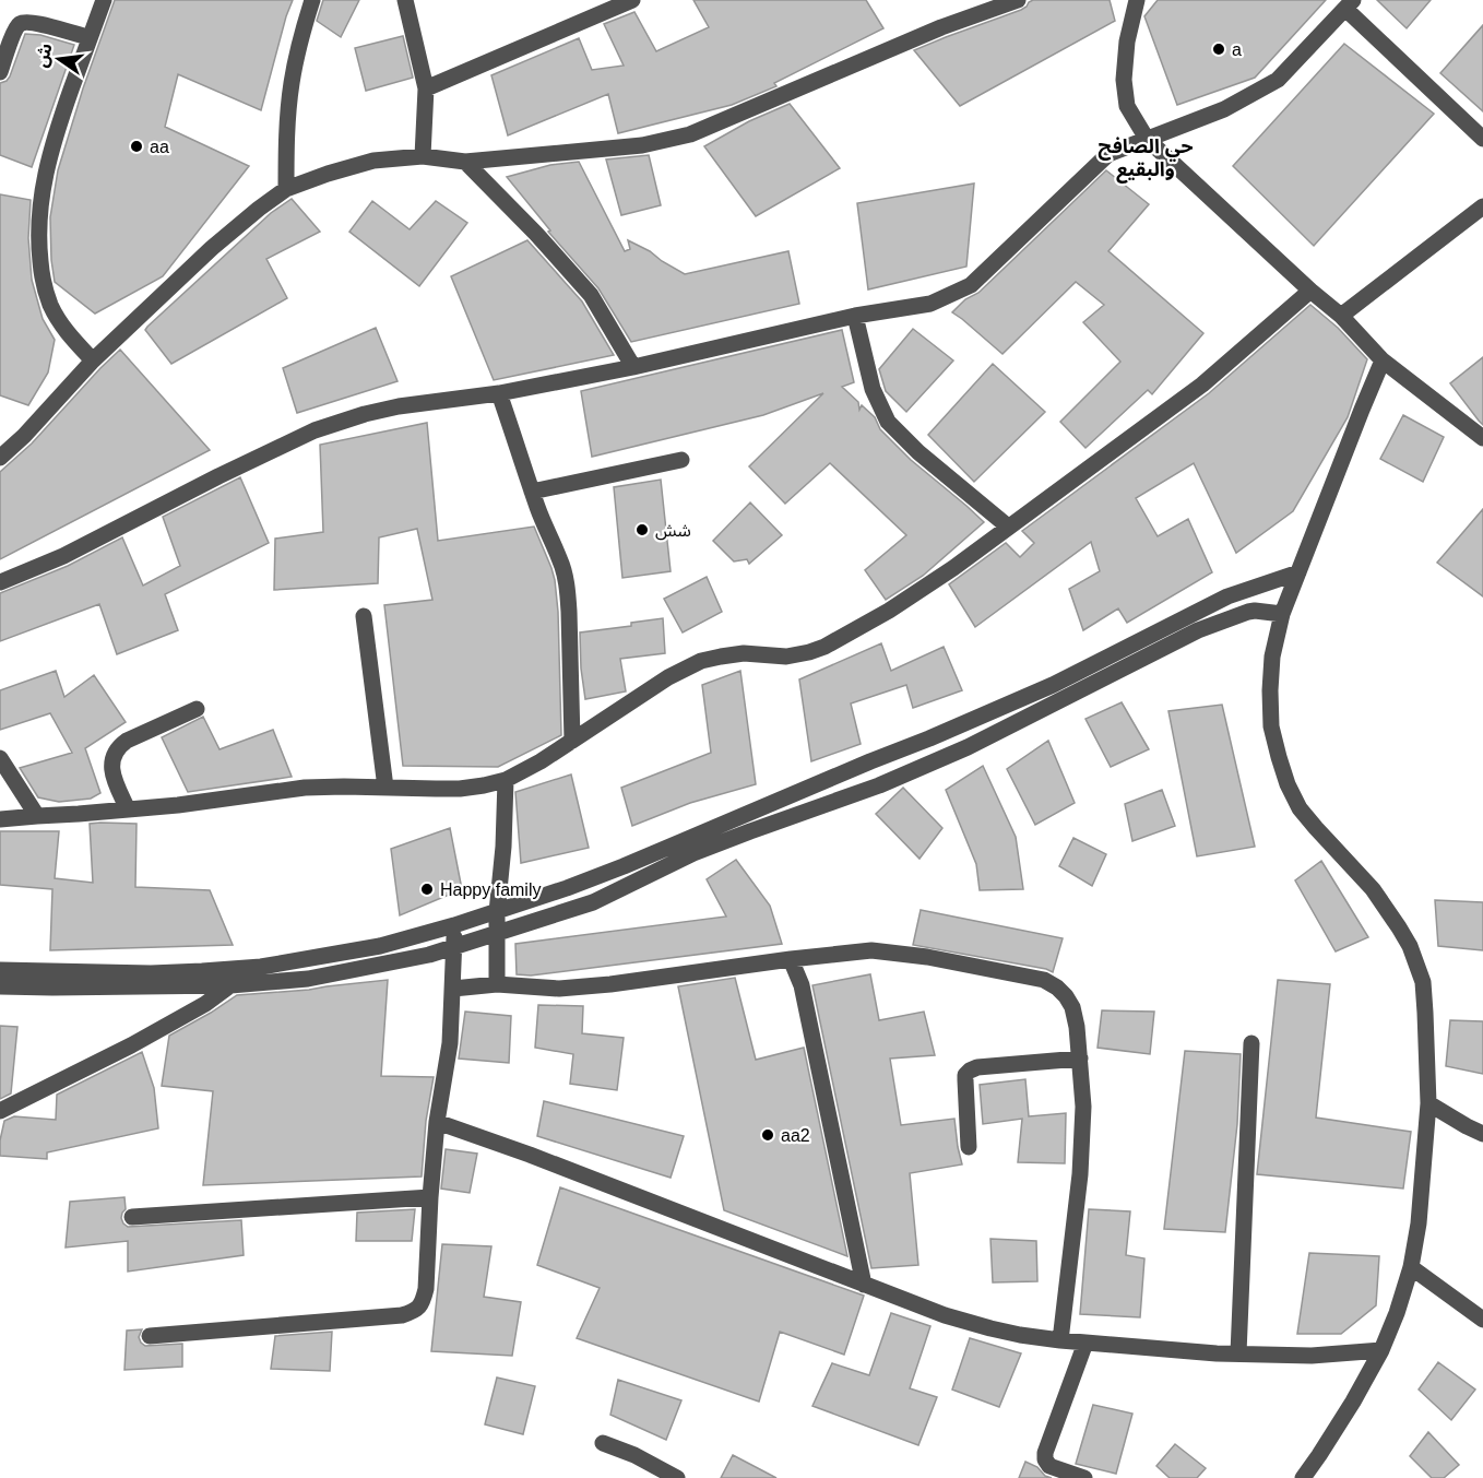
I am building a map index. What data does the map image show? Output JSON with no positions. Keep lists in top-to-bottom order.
{
  "districts": ["حي الصافح والبقيع"],
  "places": [
    "a",
    "aa",
    "شش",
    "Happy family",
    "aa2"
  ],
  "north": "left"
}
